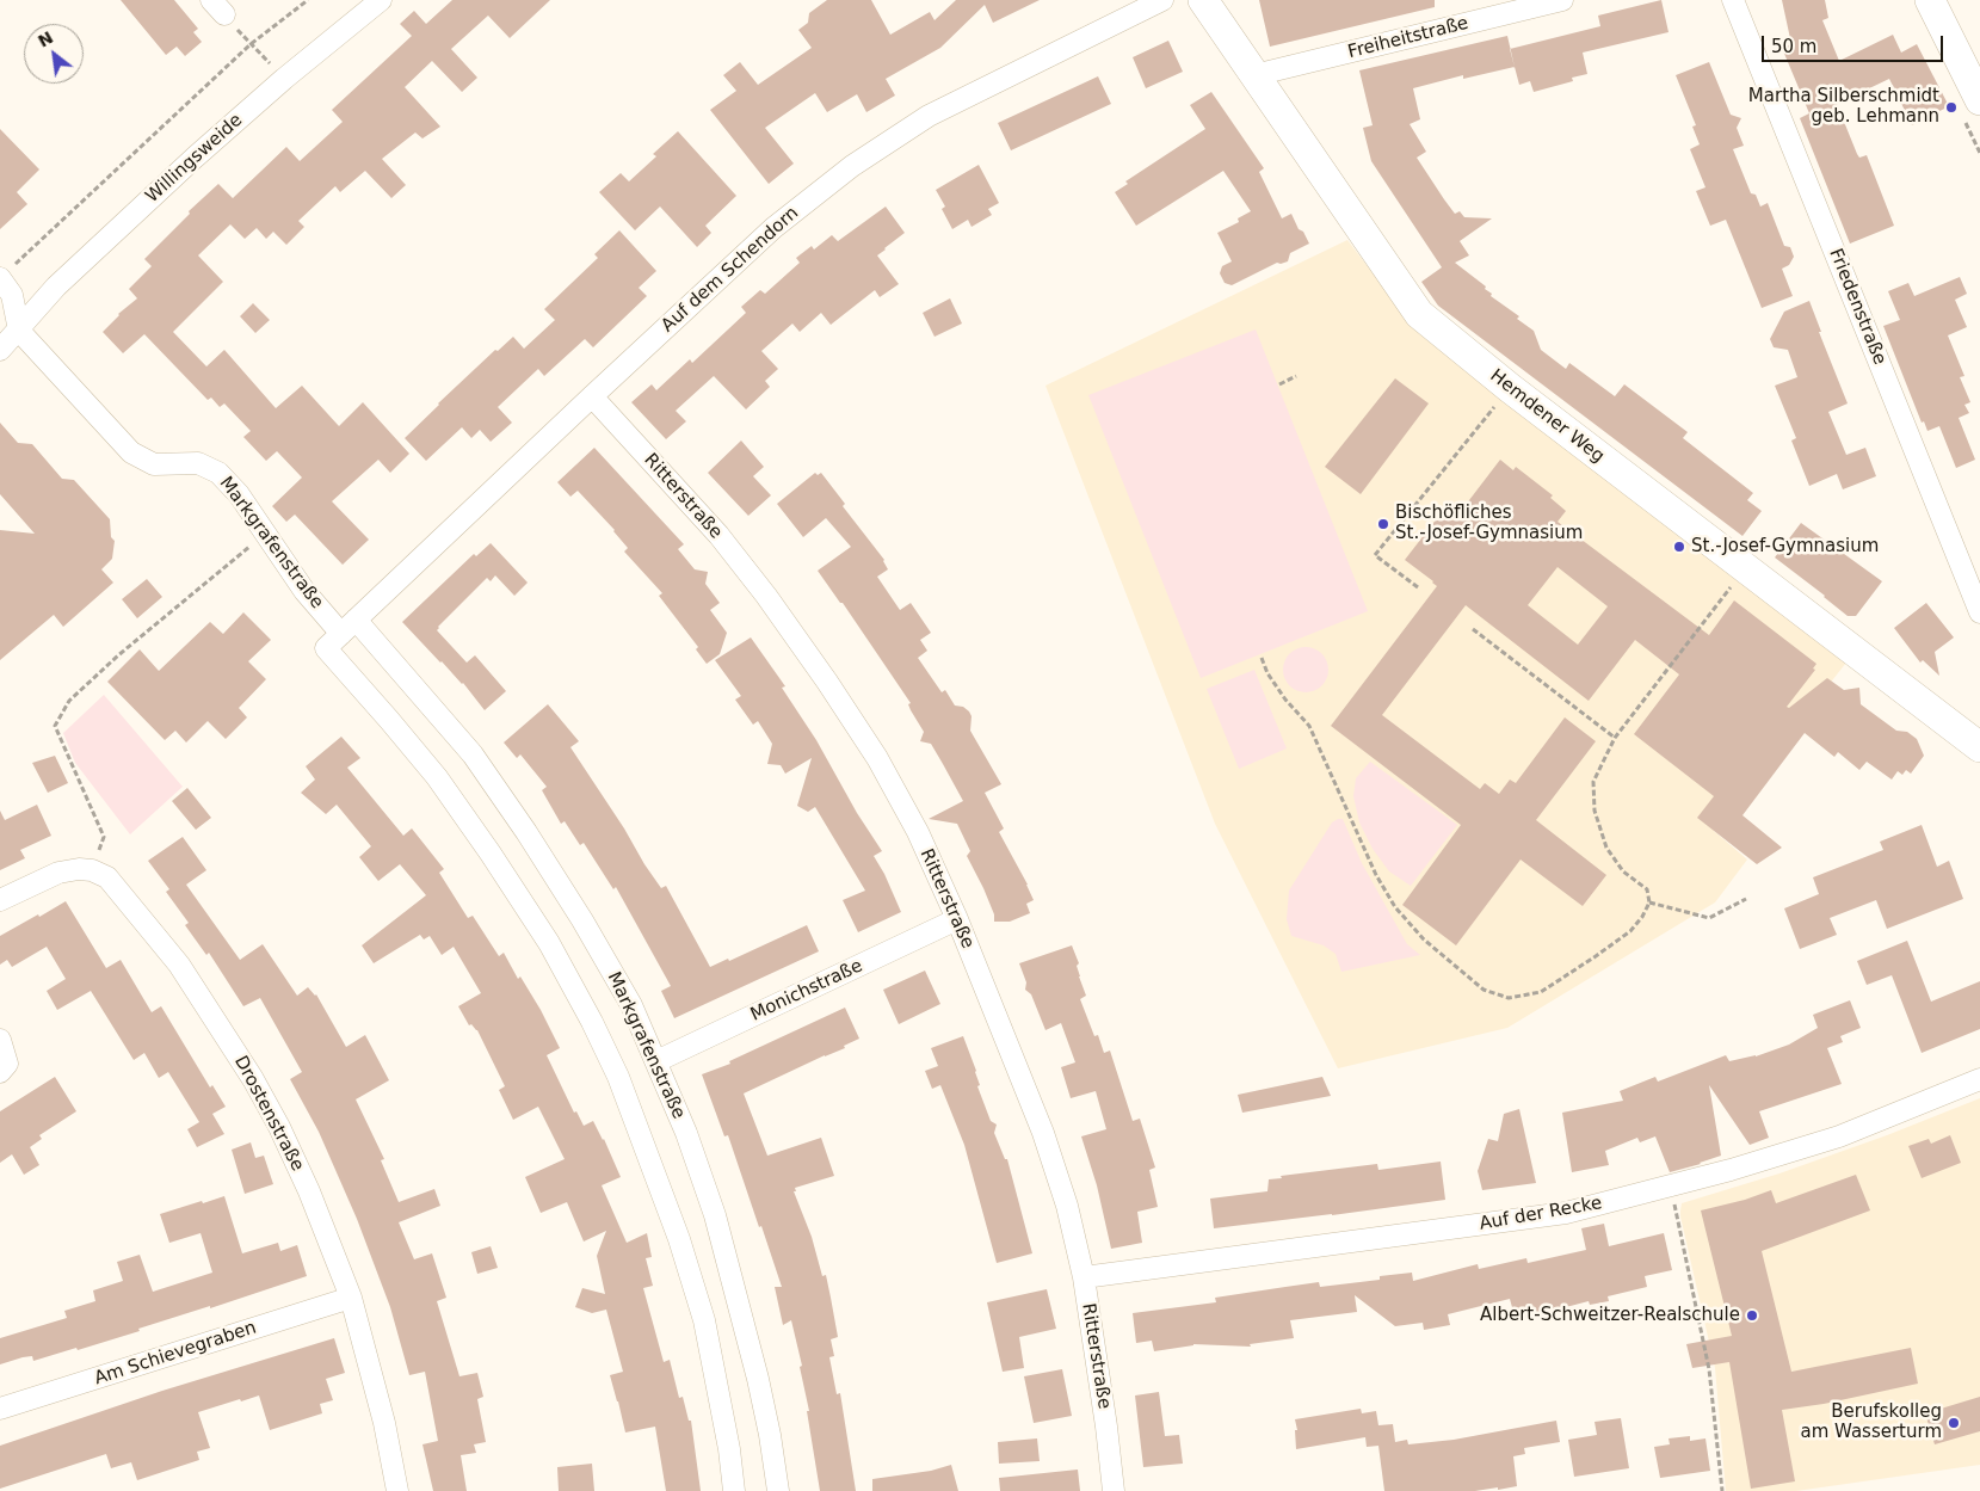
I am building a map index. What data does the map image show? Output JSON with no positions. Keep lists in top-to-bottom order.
{
  "streets": {
    "street": [
      "Freiheitstraße",
      "Willingsweide",
      "Auf dem Schendorn",
      "Friedenstraße",
      "Hemdener Weg",
      "Ritterstraße",
      "Markgrafenstraße",
      "Monichstraße",
      "Drostenstraße",
      "Auf der Recke",
      "Am Schievegraben"
    ]
  },
  "crossings": [
    ["Freiheitstraße", "Hemdener Weg"],
    ["Willingsweide", "Markgrafenstraße"],
    ["Auf dem Schendorn", "Ritterstraße"],
    ["Auf dem Schendorn", "Markgrafenstraße"],
    ["Ritterstraße", "Monichstraße"],
    ["Ritterstraße", "Auf der Recke"],
    ["Markgrafenstraße", "Monichstraße"],
    ["Drostenstraße", "Am Schievegraben"]
  ],
  "places": [
    "Martha Silberschmidt geb. Lehmann",
    "Bischöfliches St.-Josef-Gymnasium",
    "St.-Josef-Gymnasium",
    "Albert-Schweitzer-Realschule",
    "Berufskolleg am Wasserturm"
  ],
  "scale_bar": "50 m",
  "north": "top left"
}
